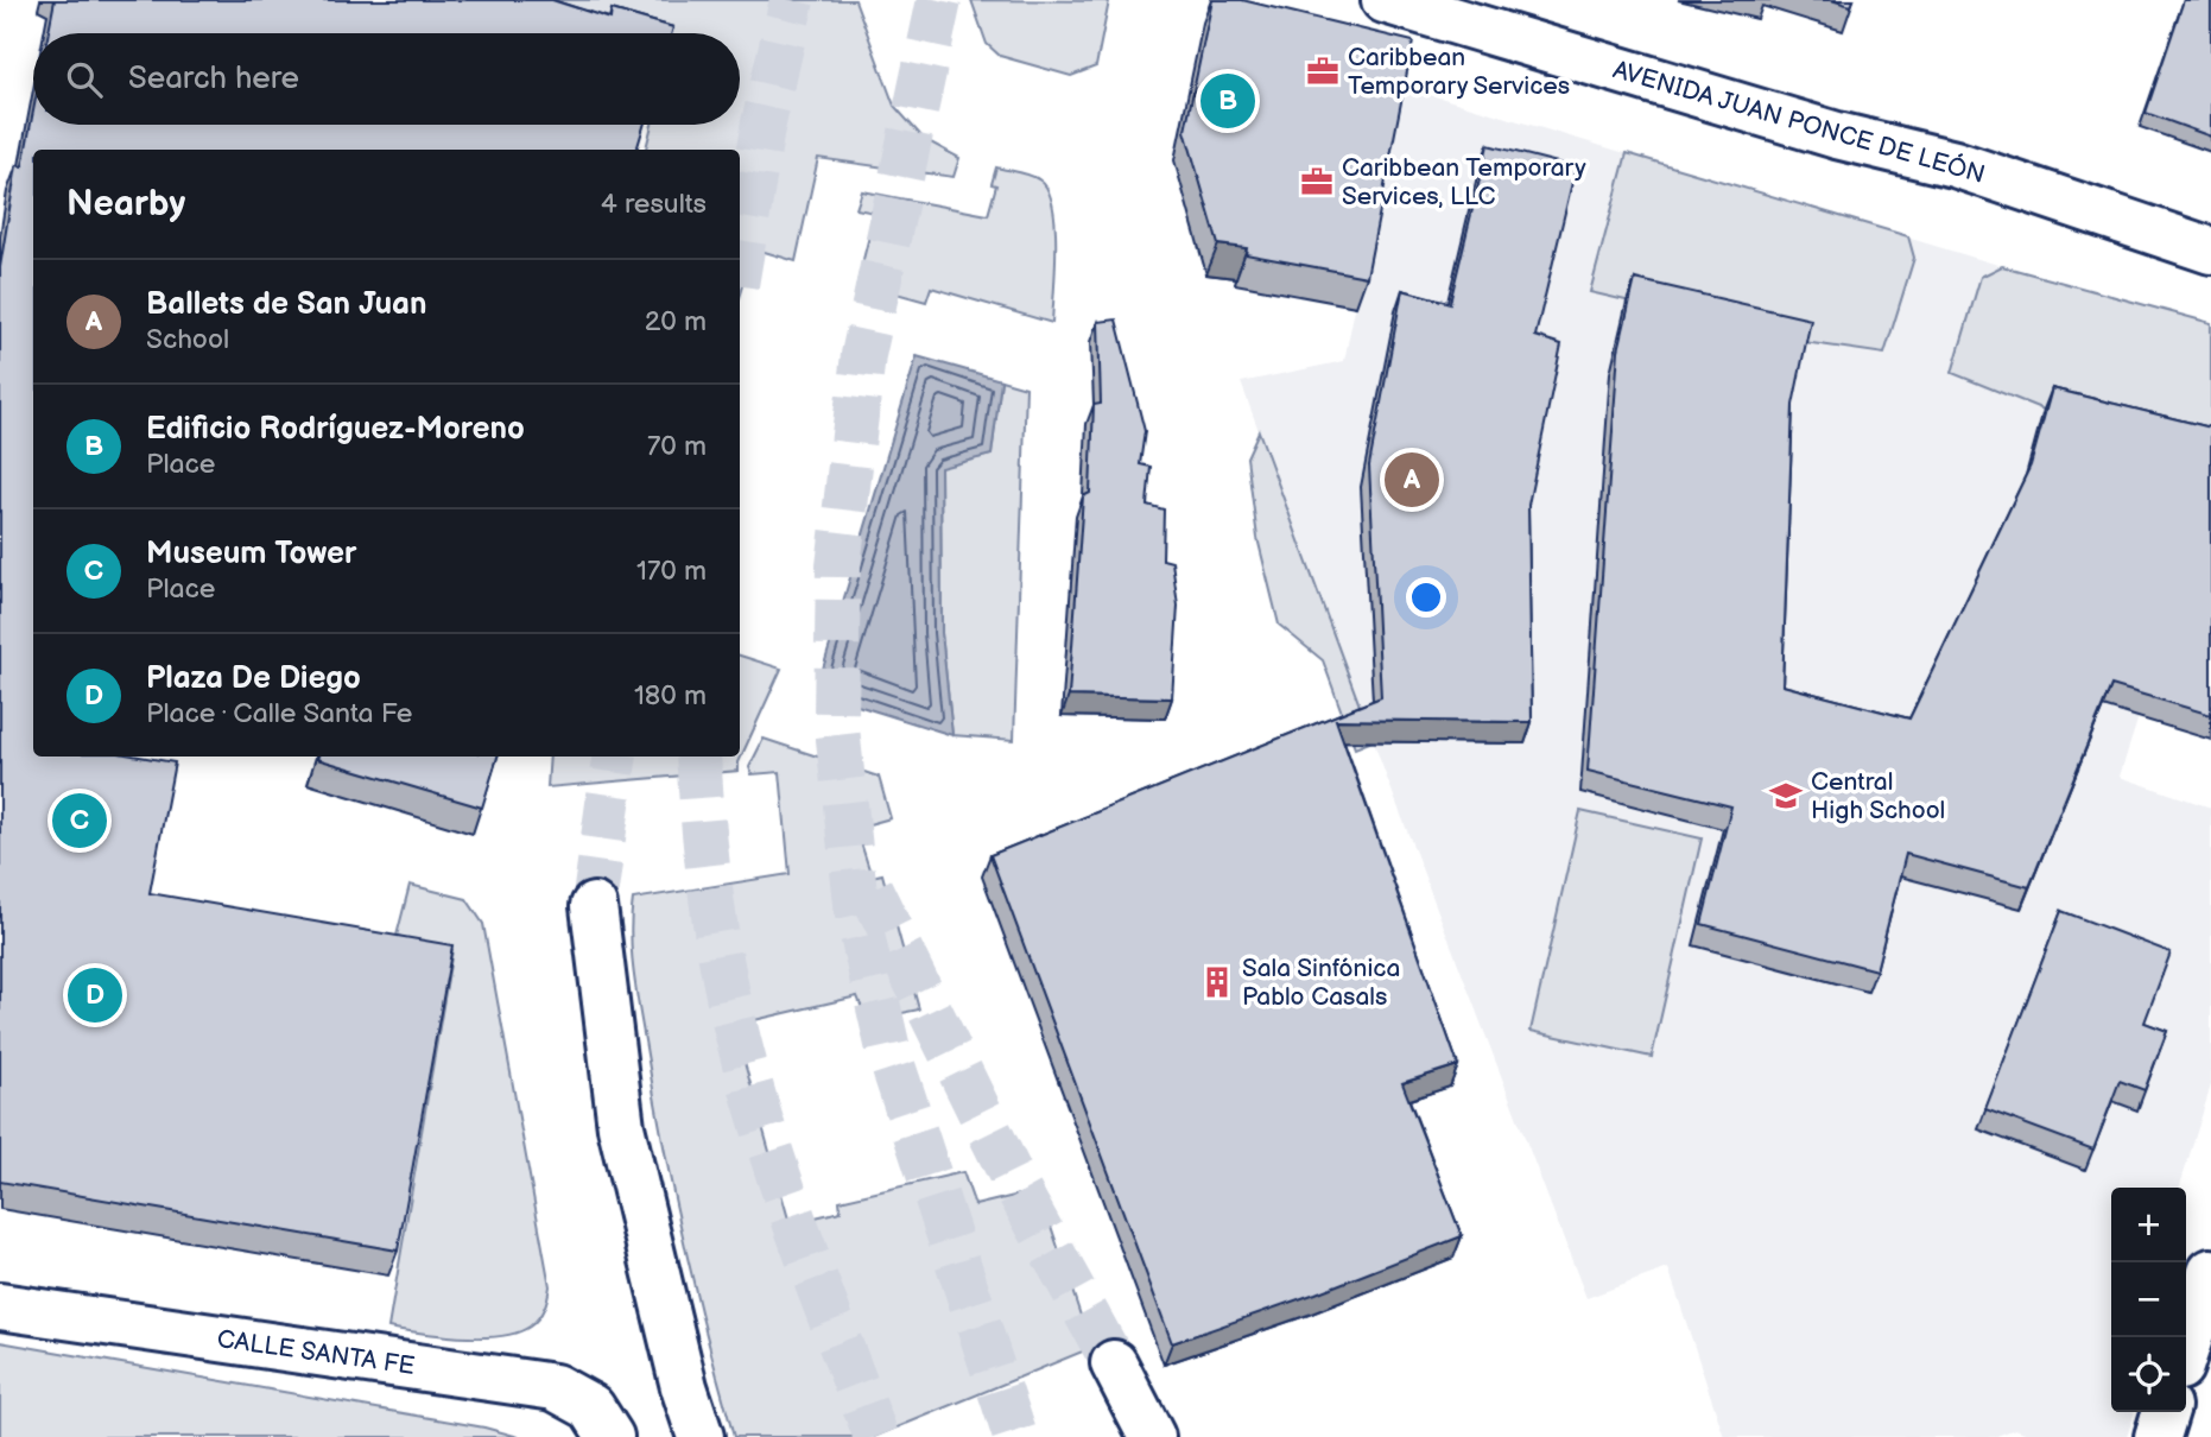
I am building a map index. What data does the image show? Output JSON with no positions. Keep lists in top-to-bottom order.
{
  "streets": {
    "main road": ["AVENIDA JUAN PONCE DE LEÓN", "CALLE SANTA FE"]
  },
  "places": {
    "office": ["Caribbean Temporary Services", "Caribbean Temporary Services, LLC"],
    "school or university": ["Central High School"],
    "building": ["Sala Sinfónica Pablo Casals"]
  },
  "page": {
    "search": "Search here",
    "pins": [
      "B",
      "A",
      "C",
      "D"
    ],
    "heading": ["Nearby", "4 results"],
    "list": [
      {
        "mark": "A",
        "name": "Ballets de San Juan",
        "note": "School",
        "value": "20 m"
      },
      {
        "mark": "B",
        "name": "Edificio Rodríguez-Moreno",
        "note": "Place",
        "value": "70 m"
      },
      {
        "mark": "C",
        "name": "Museum Tower",
        "note": "Place",
        "value": "170 m"
      },
      {
        "mark": "D",
        "name": "Plaza De Diego",
        "note": "Place · Calle Santa Fe",
        "value": "180 m"
      }
    ],
    "map_buttons": ["+", "−"]
  }
}
